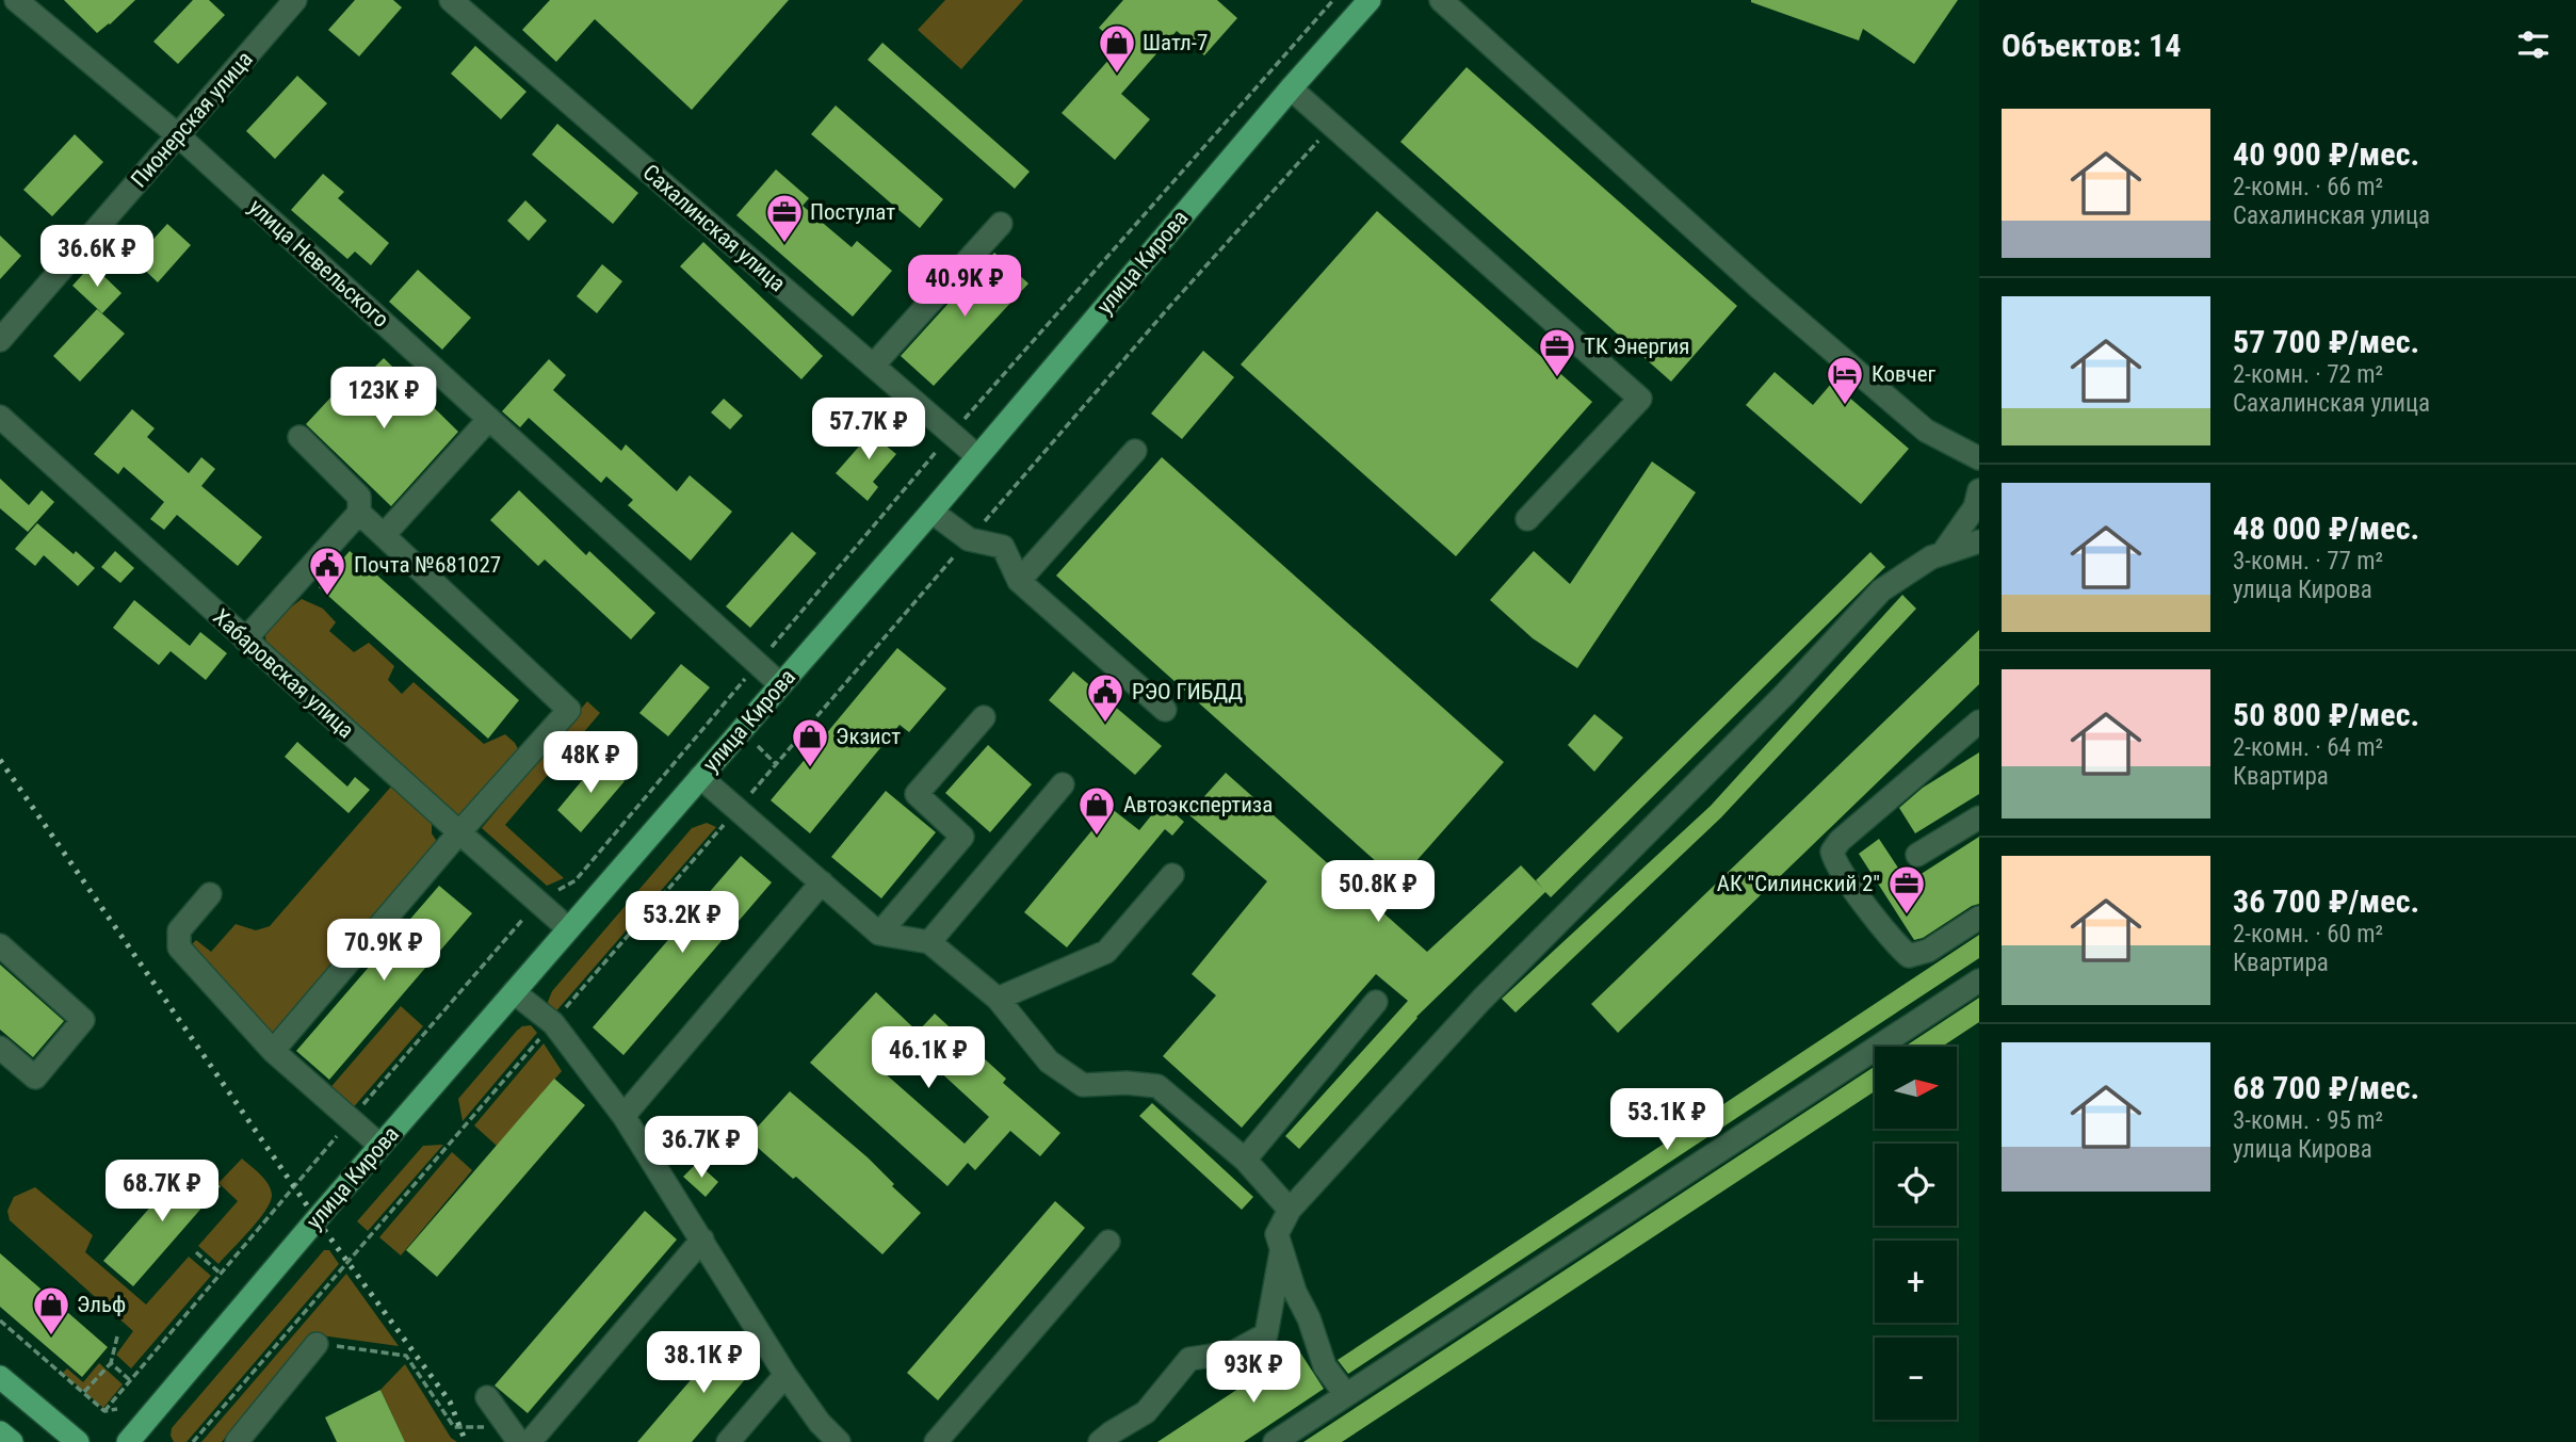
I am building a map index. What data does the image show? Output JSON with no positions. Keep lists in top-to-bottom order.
{
  "streets": {
    "main road": ["улица Кирова"],
    "street": [
      "Пионерская улица",
      "Сахалинская улица",
      "улица Невельского",
      "Хабаровская улица"
    ]
  },
  "crossings": [
    ["Пионерская улица", "улица Невельского"],
    ["Сахалинская улица", "улица Кирова"],
    ["улица Кирова", "улица Невельского"],
    ["улица Кирова", "Хабаровская улица"]
  ],
  "places": {
    "shop": [
      "Шатл-7",
      "Экзист",
      "Автоэкспертиза",
      "Эльф"
    ],
    "office": ["Постулат", "ТК Энергия", "АК \"Силинский 2\""],
    "hotel": ["Ковчег"],
    "public building": ["Почта №681027", "РЭО ГИБДД"]
  },
  "north": "right",
  "page": {
    "heading": "Объектов: 14",
    "list": [
      {
        "name": "40 900 ₽/мес.",
        "note": "2-комн. · 66 m² · Сахалинская улица"
      },
      {
        "name": "57 700 ₽/мес.",
        "note": "2-комн. · 72 m² · Сахалинская улица"
      },
      {
        "name": "48 000 ₽/мес.",
        "note": "3-комн. · 77 m² · улица Кирова"
      },
      {
        "name": "50 800 ₽/мес.",
        "note": "2-комн. · 64 m² · Квартира"
      },
      {
        "name": "36 700 ₽/мес.",
        "note": "2-комн. · 60 m² · Квартира"
      },
      {
        "name": "68 700 ₽/мес.",
        "note": "3-комн. · 95 m² · улица Кирова"
      }
    ],
    "price": [
      "36.6K ₽",
      "40.9K ₽",
      "123K ₽",
      "57.7K ₽",
      "48K ₽",
      "50.8K ₽",
      "53.2K ₽",
      "70.9K ₽",
      "46.1K ₽",
      "53.1K ₽",
      "36.7K ₽",
      "68.7K ₽",
      "38.1K ₽",
      "93K ₽"
    ],
    "map_buttons": ["+", "−"]
  }
}
